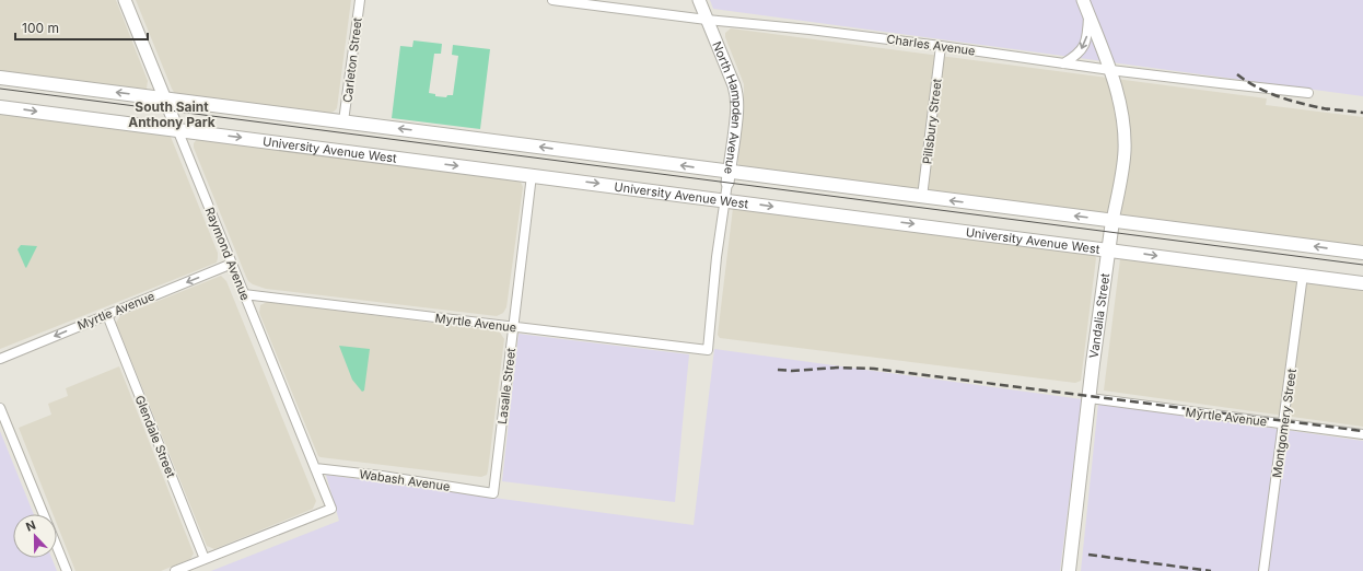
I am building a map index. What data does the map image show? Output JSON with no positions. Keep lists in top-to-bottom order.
{
  "streets": {
    "main road": ["University Avenue West", "Vandalia Street"],
    "street": [
      "Charles Avenue",
      "Carleton Street",
      "North Hampden Avenue",
      "Pillsbury Street",
      "Raymond Avenue",
      "Myrtle Avenue",
      "Lasalle Street",
      "Montgomery Street",
      "Glendale Street",
      "Wabash Avenue"
    ]
  },
  "crossings": [
    ["Charles Avenue", "North Hampden Avenue"],
    ["Charles Avenue", "Pillsbury Street"],
    ["Charles Avenue", "Vandalia Street"],
    ["North Hampden Avenue", "University Avenue West"],
    ["North Hampden Avenue", "Myrtle Avenue"],
    ["University Avenue West", "Raymond Avenue"],
    ["University Avenue West", "Vandalia Street"],
    ["University Avenue West", "Lasalle Street"],
    ["University Avenue West", "Montgomery Street"],
    ["Raymond Avenue", "Myrtle Avenue"],
    ["Raymond Avenue", "Glendale Street"],
    ["Raymond Avenue", "Wabash Avenue"],
    ["Myrtle Avenue", "Vandalia Street"],
    ["Myrtle Avenue", "Lasalle Street"],
    ["Myrtle Avenue", "Montgomery Street"],
    ["Myrtle Avenue", "Glendale Street"],
    ["Lasalle Street", "Wabash Avenue"]
  ],
  "districts": ["South Saint Anthony Park"],
  "scale_bar": "100 m",
  "north": "top"
}
